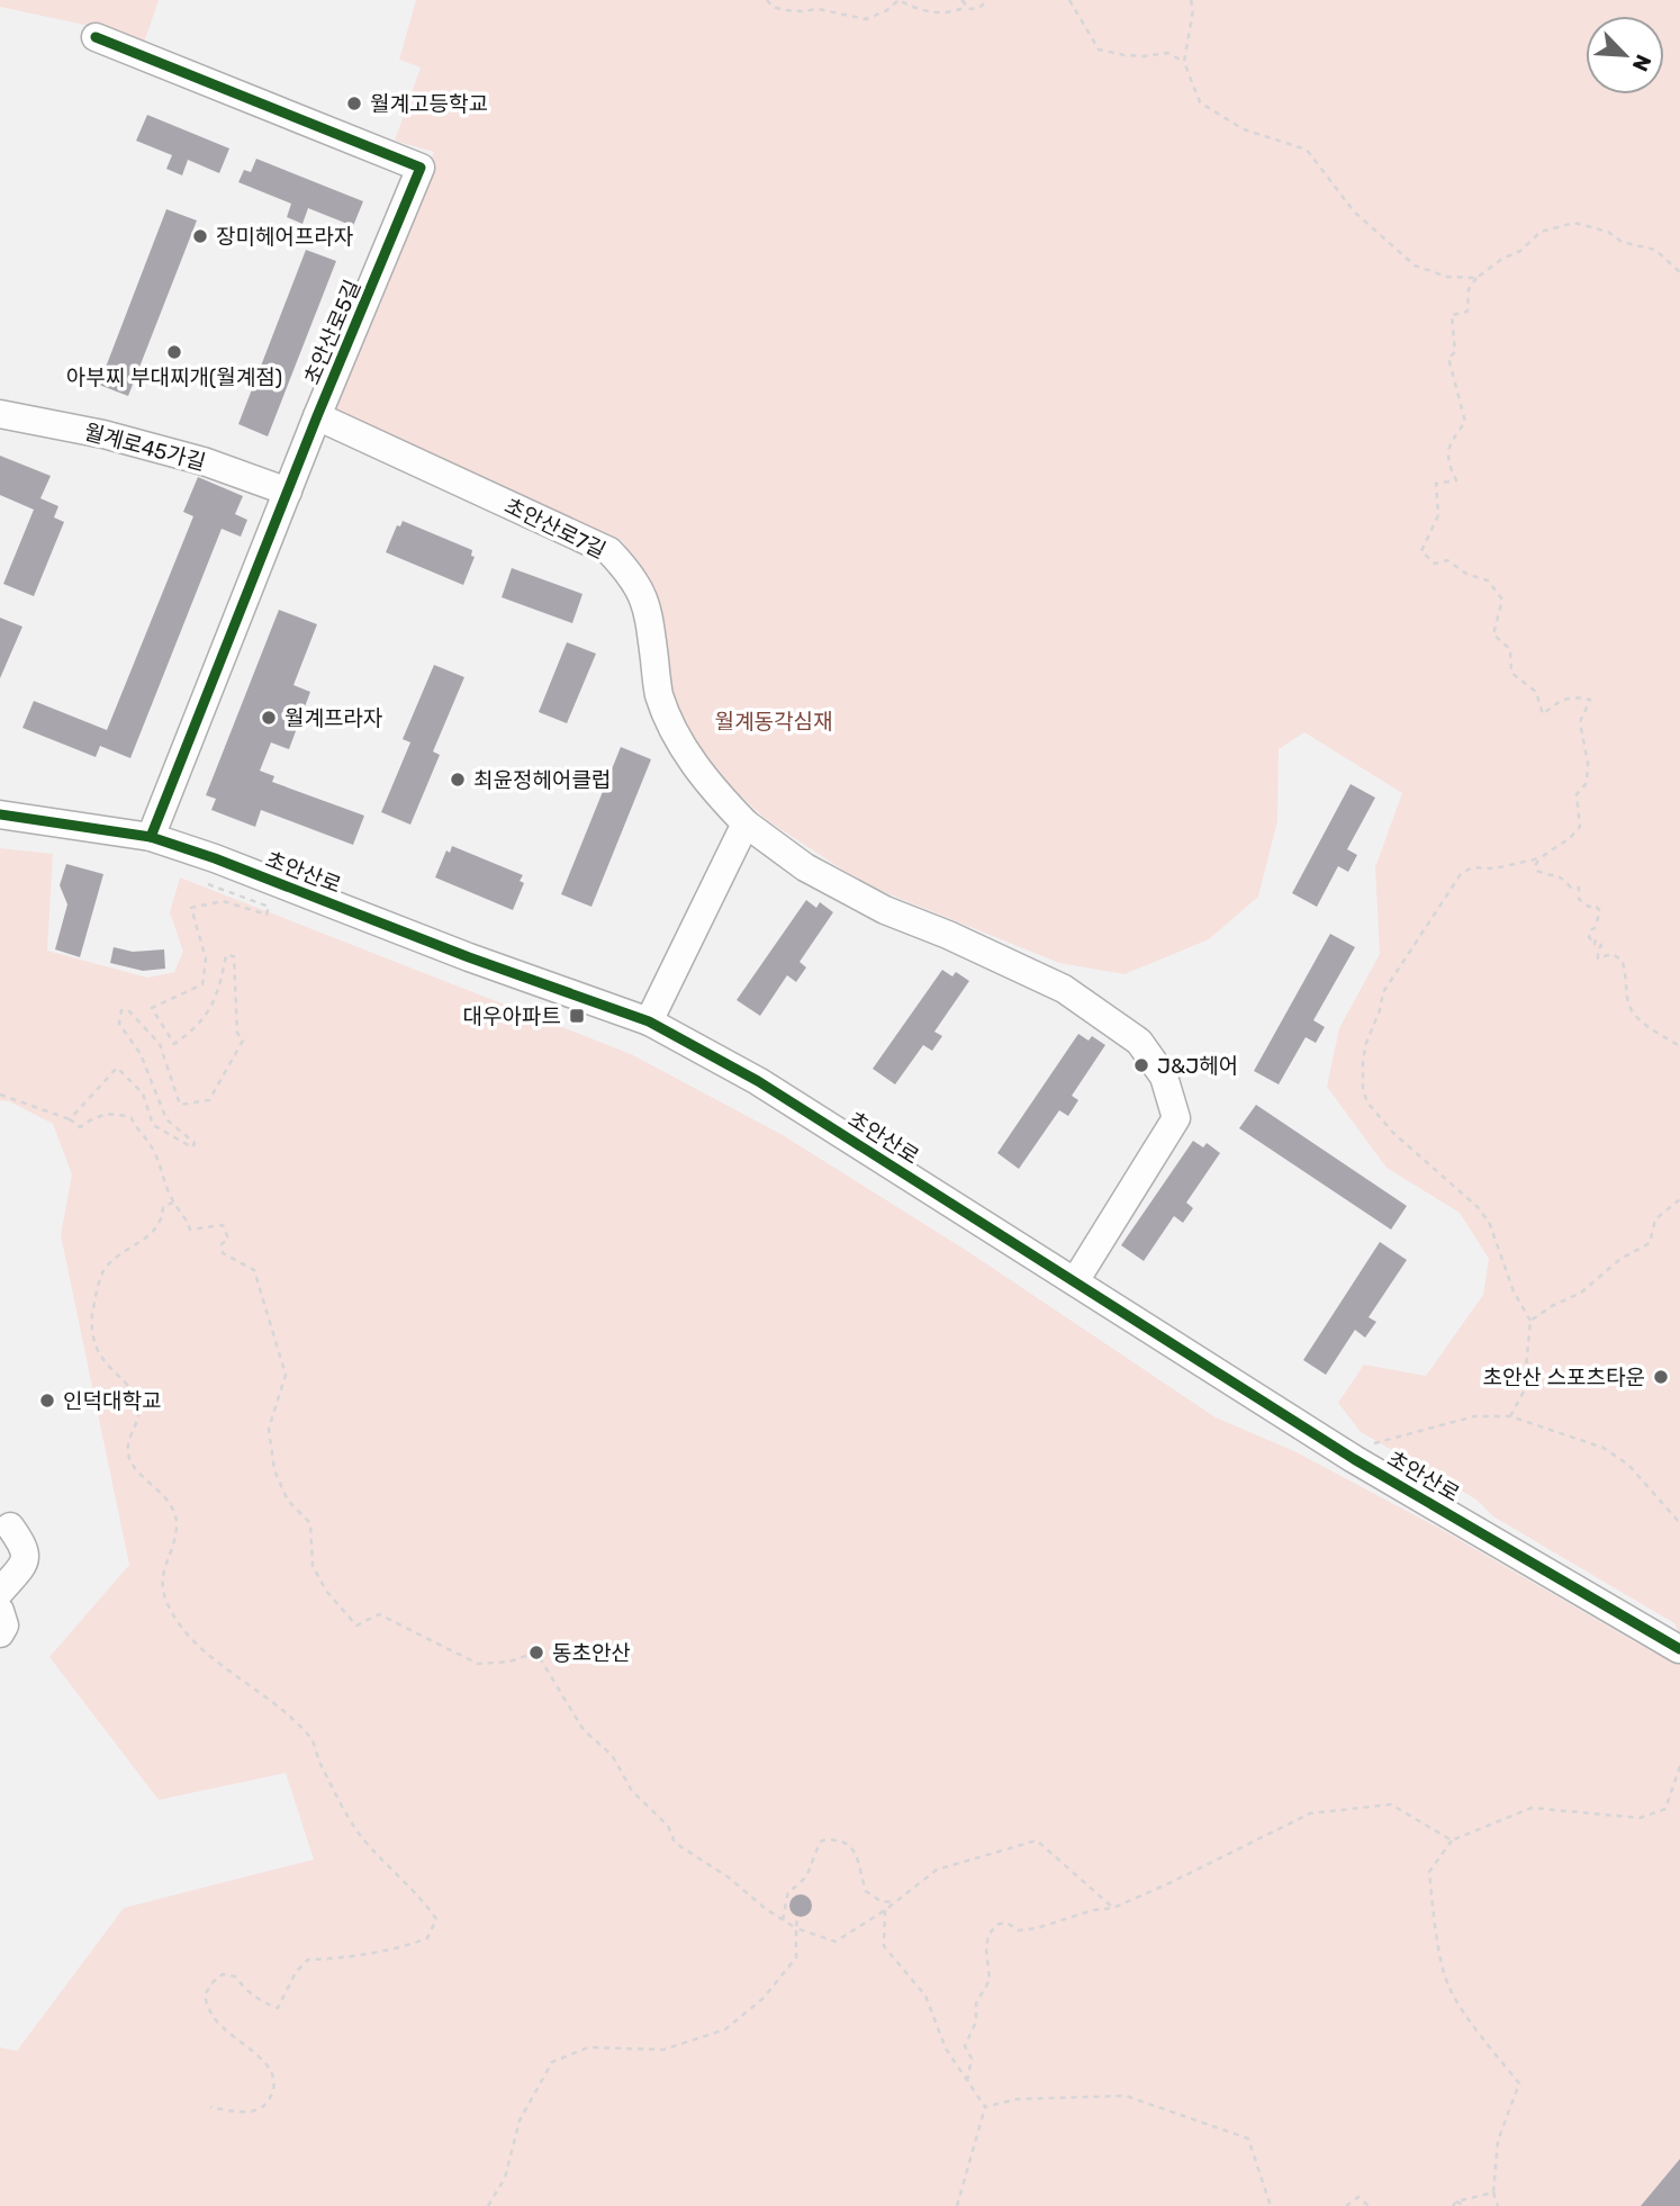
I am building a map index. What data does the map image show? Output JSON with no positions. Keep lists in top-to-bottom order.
{
  "streets": {
    "street": [
      "초안산로5길",
      "월계로45가길",
      "초안산로7길",
      "초안산로"
    ]
  },
  "crossings": [
    ["초안산로5길", "월계로45가길"],
    ["초안산로5길", "초안산로7길"],
    ["초안산로5길", "초안산로"],
    ["초안산로7길", "초안산로"]
  ],
  "parks": ["월계동각심재"],
  "places": {
    "other": [
      "월계고등학교",
      "장미헤어프라자",
      "아부찌 부대찌개(월계점)",
      "월계프라자",
      "최윤정헤어클럽",
      "J&J헤어",
      "초안산 스포츠타운",
      "인덕대학교",
      "동초안산"
    ],
    "transit": ["대우아파트"]
  },
  "north": "bottom right"
}
